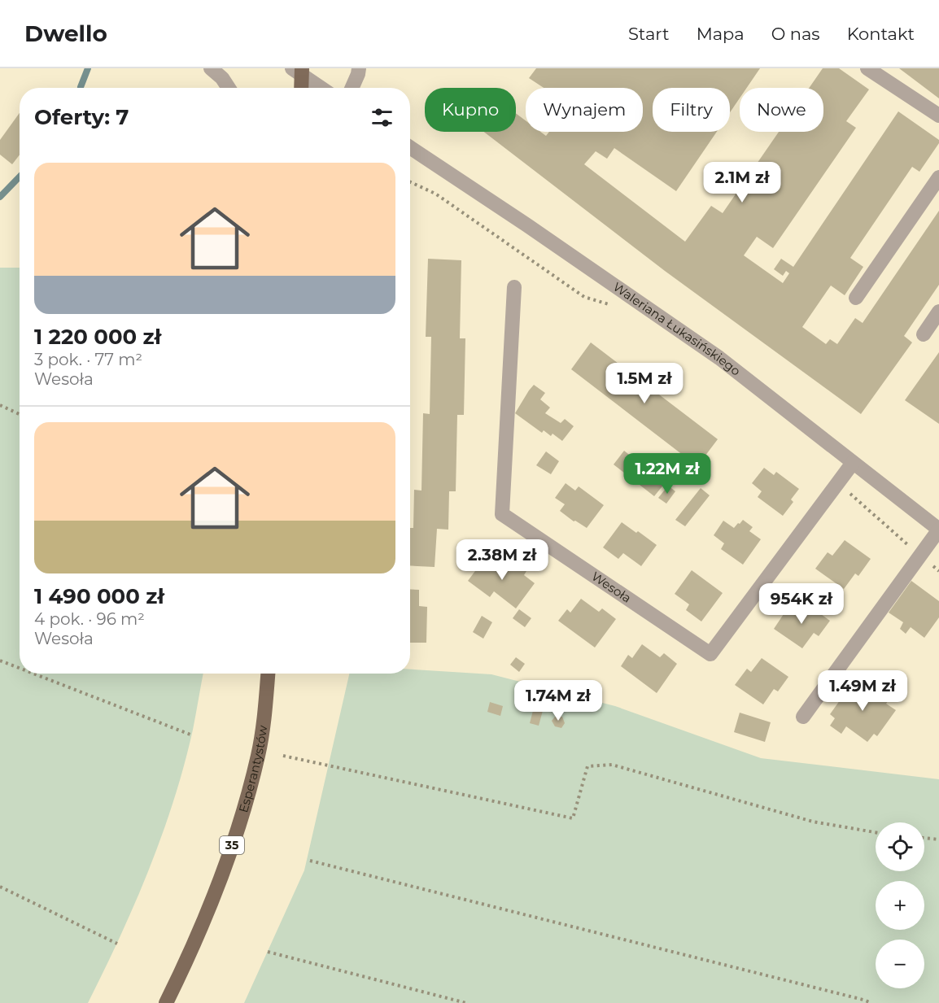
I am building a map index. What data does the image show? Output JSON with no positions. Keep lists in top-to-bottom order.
{
  "streets": {
    "main road": ["Esperantystów", "35"],
    "street": ["Waleriana Łukasińskiego", "Wesoła"]
  },
  "crossings": [
    ["Waleriana Łukasińskiego", "Wesoła"]
  ],
  "page": {
    "header": "Dwello",
    "nav": [
      "Start",
      "Mapa",
      "O nas",
      "Kontakt"
    ],
    "chip": [
      "Kupno",
      "Wynajem",
      "Filtry",
      "Nowe"
    ],
    "heading": "Oferty: 7",
    "list": [
      {
        "name": "1 220 000 zł",
        "note": "3 pok. · 77 m² · Wesoła"
      },
      {
        "name": "1 490 000 zł",
        "note": "4 pok. · 96 m² · Wesoła"
      }
    ],
    "price": [
      "2.1M zł",
      "1.5M zł",
      "1.22M zł",
      "2.38M zł",
      "954K zł",
      "1.49M zł",
      "1.74M zł"
    ],
    "map_buttons": ["+", "−"]
  }
}
